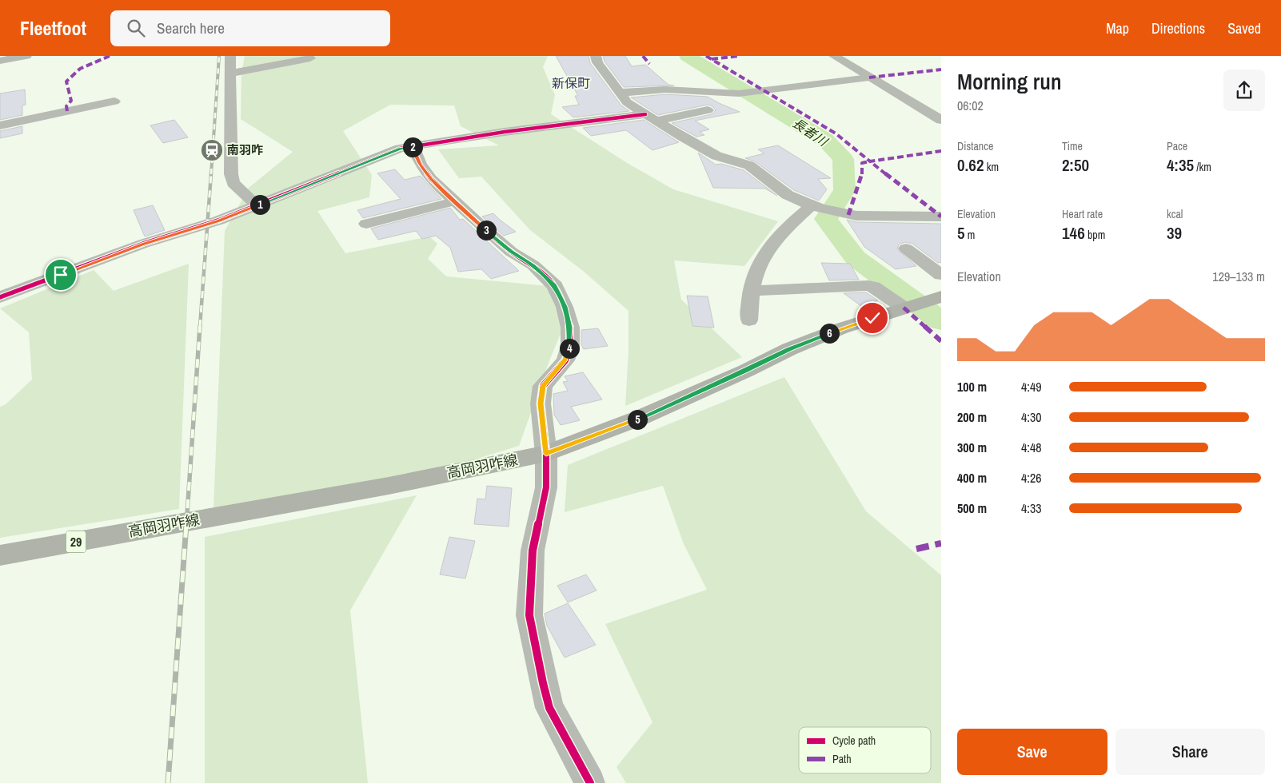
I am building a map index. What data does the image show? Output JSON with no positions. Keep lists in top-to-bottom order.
{
  "streets": {
    "main road": ["高岡羽咋線", "29"]
  },
  "districts": ["新保町"],
  "water": ["長者川"],
  "places": {
    "station": ["南羽咋"]
  },
  "legend": ["Cycle path", "Path"],
  "page": {
    "header": "Fleetfoot",
    "search": "Search here",
    "nav": ["Map", "Directions", "Saved"],
    "heading": ["Morning run", "06:02"],
    "stats": [
      ["Distance", "0.62 km"],
      ["Time", "2:50"],
      ["Pace", "4:35 /km"],
      ["Elevation", "5 m"],
      ["Heart rate", "146 bpm"],
      ["kcal", "39"]
    ],
    "pins": [
      "2",
      "1",
      "3",
      "6",
      "4",
      "5"
    ],
    "chart": ["Elevation", "129–133 m"],
    "list": [
      {
        "name": "100 m",
        "note": "4:49"
      },
      {
        "name": "200 m",
        "note": "4:30"
      },
      {
        "name": "300 m",
        "note": "4:48"
      },
      {
        "name": "400 m",
        "note": "4:26"
      },
      {
        "name": "500 m",
        "note": "4:33"
      }
    ],
    "buttons": ["Save", "Share"]
  }
}
